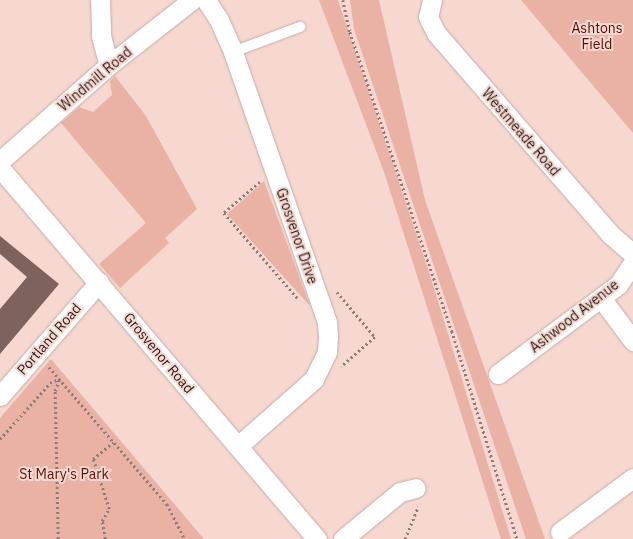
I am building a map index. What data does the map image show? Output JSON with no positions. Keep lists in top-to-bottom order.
{
  "streets": {
    "street": [
      "Windmill Road",
      "Westmeade Road",
      "Grosvenor Drive",
      "Ashwood Avenue",
      "Portland Road",
      "Grosvenor Road"
    ]
  },
  "crossings": [
    ["Grosvenor Drive", "Grosvenor Road"],
    ["Portland Road", "Grosvenor Road"]
  ],
  "parks": ["Ashtons Field", "St Mary's Park"]
}
